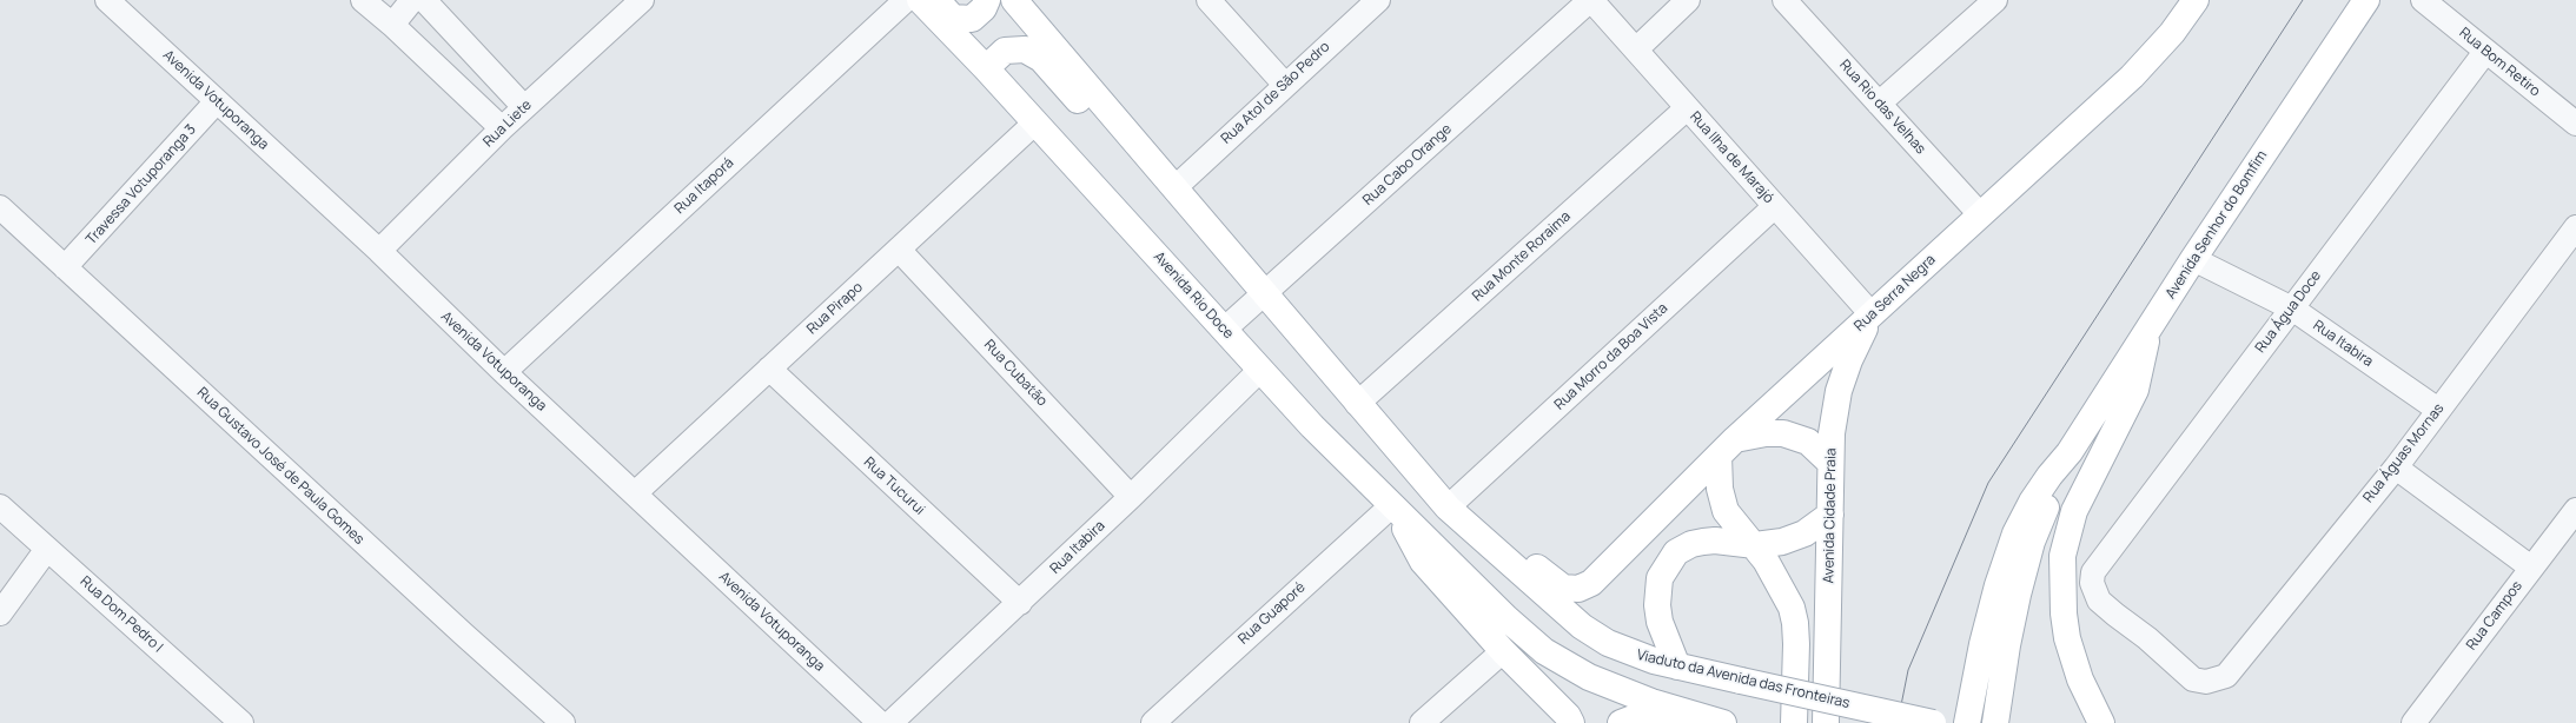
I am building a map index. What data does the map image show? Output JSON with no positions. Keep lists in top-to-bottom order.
{
  "streets": {
    "main road": [
      "Avenida Senhor do Bomfim",
      "Rua Serra Negra",
      "Avenida Rio Doce",
      "Avenida Cidade Praia",
      "Viaduto da Avenida das Fronteiras"
    ],
    "street": [
      "Rua Bom Retiro",
      "Rua Atol de São Pedro",
      "Avenida Votuporanga",
      "Rua Rio das Velhas",
      "Rua Liete",
      "Rua Ilha de Marajó",
      "Rua Cabo Orange",
      "Travessa Votuporanga 3",
      "Rua Itaporá",
      "Rua Monte Roraima",
      "Rua Pirapo",
      "Rua Água Doce",
      "Rua Itabira",
      "Rua Morro da Boa Vista",
      "Rua Cubatão",
      "Rua Águas Mornas",
      "Rua Gustavo José de Paula Gomes",
      "Rua Tucurui",
      "Rua Guaporé",
      "Rua Dom Pedro I",
      "Rua Campos"
    ]
  },
  "crossings": [
    ["Rua Bom Retiro", "Rua Água Doce"],
    ["Avenida Votuporanga", "Rua Liete"],
    ["Avenida Votuporanga", "Travessa Votuporanga 3"],
    ["Avenida Votuporanga", "Rua Itaporá"],
    ["Avenida Votuporanga", "Rua Pirapo"],
    ["Rua Rio das Velhas", "Rua Serra Negra"],
    ["Rua Ilha de Marajó", "Rua Cabo Orange"],
    ["Rua Ilha de Marajó", "Rua Monte Roraima"],
    ["Rua Ilha de Marajó", "Rua Serra Negra"],
    ["Rua Ilha de Marajó", "Rua Morro da Boa Vista"],
    ["Rua Ilha de Marajó", "Avenida Cidade Praia"],
    ["Rua Cabo Orange", "Avenida Rio Doce"],
    ["Travessa Votuporanga 3", "Rua Gustavo José de Paula Gomes"],
    ["Avenida Senhor do Bomfim", "Rua Itabira"],
    ["Rua Serra Negra", "Rua Morro da Boa Vista"],
    ["Rua Serra Negra", "Avenida Cidade Praia"],
    ["Rua Serra Negra", "Viaduto da Avenida das Fronteiras"],
    ["Avenida Rio Doce", "Rua Pirapo"],
    ["Avenida Rio Doce", "Rua Itabira"],
    ["Avenida Rio Doce", "Rua Guaporé"],
    ["Rua Pirapo", "Rua Cubatão"],
    ["Rua Pirapo", "Rua Tucurui"],
    ["Rua Água Doce", "Rua Itabira"],
    ["Rua Água Doce", "Rua Águas Mornas"],
    ["Rua Itabira", "Rua Cubatão"],
    ["Rua Itabira", "Rua Águas Mornas"],
    ["Rua Itabira", "Rua Tucurui"],
    ["Rua Morro da Boa Vista", "Viaduto da Avenida das Fronteiras"]
  ]
}
